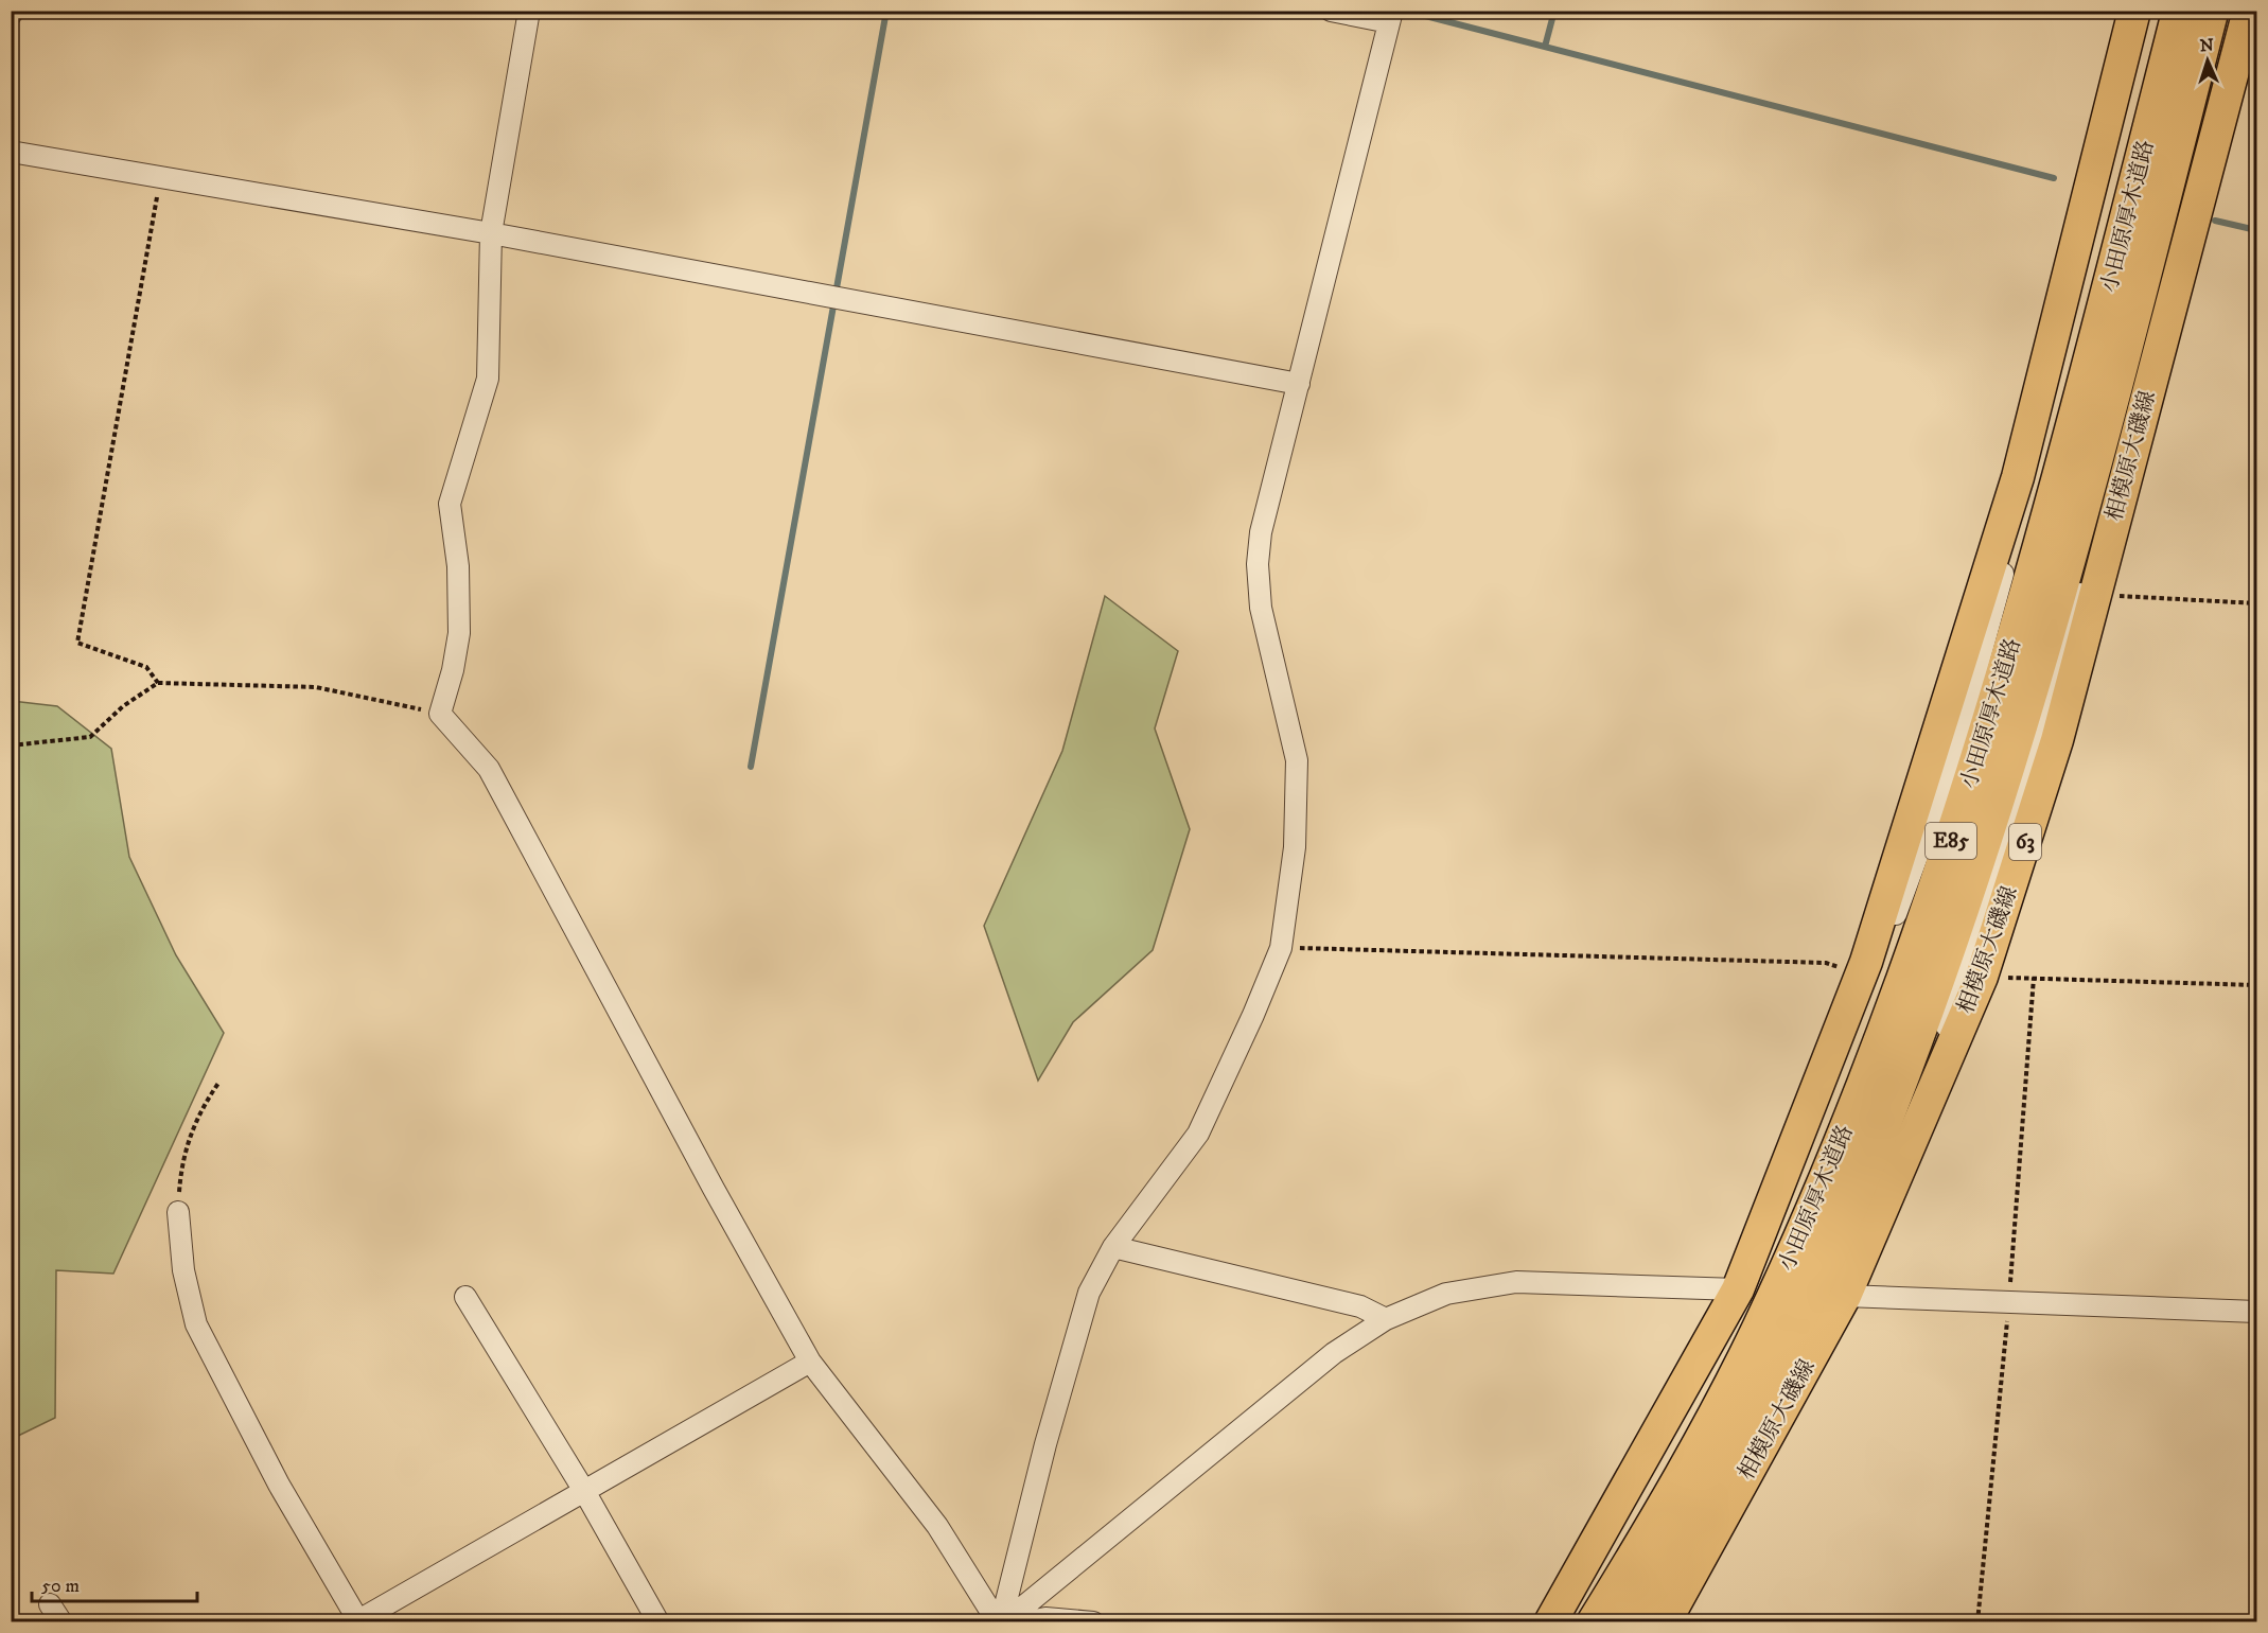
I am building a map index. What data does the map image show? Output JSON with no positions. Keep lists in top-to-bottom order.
{
  "streets": {
    "highway": ["小田原厚木道路", "E85"],
    "main road": ["相模原大磯線", "63"]
  },
  "scale_bar": "50 m",
  "north": "top"
}
